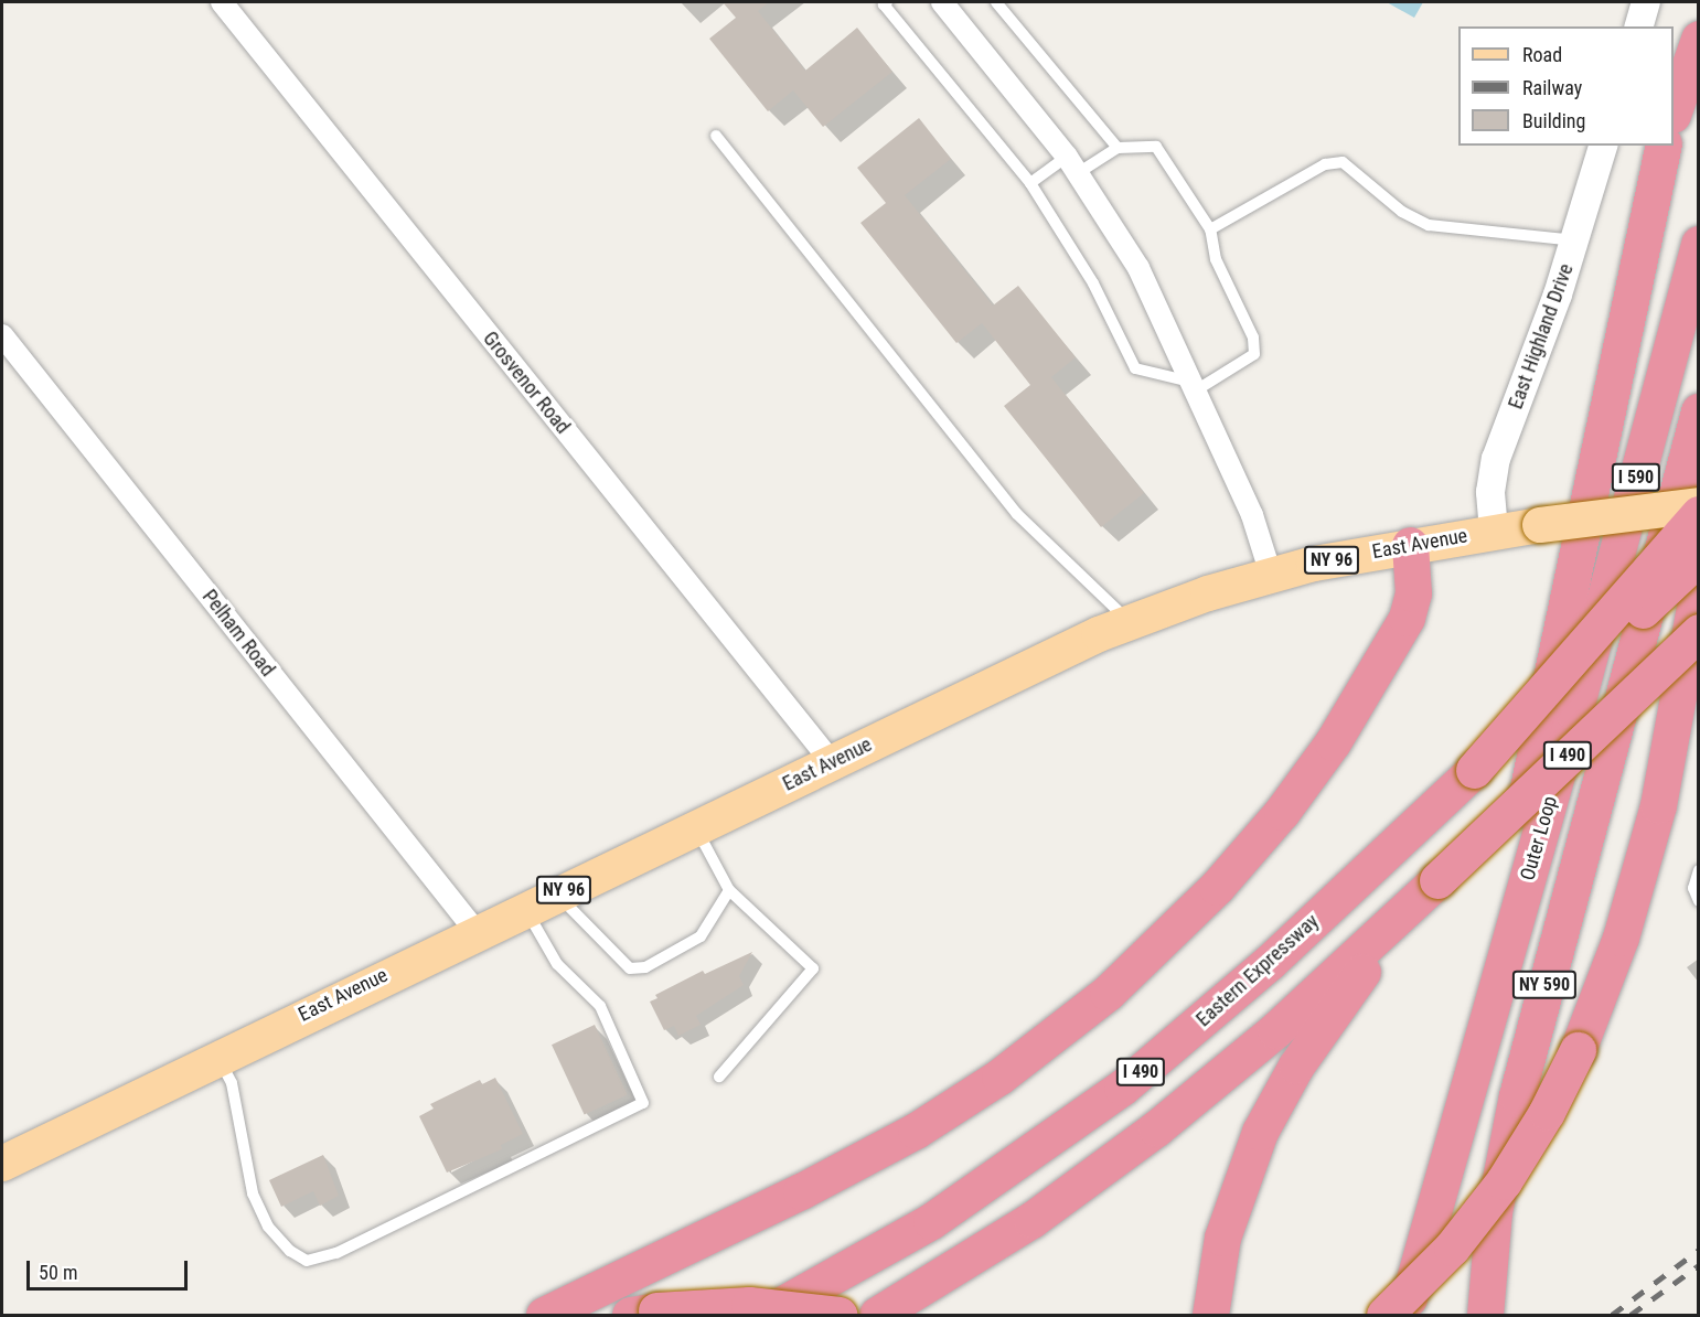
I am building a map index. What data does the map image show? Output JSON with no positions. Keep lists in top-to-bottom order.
{
  "streets": {
    "highway": [
      "I 590",
      "I 490",
      "Outer Loop",
      "Eastern Expressway",
      "NY 590"
    ],
    "main road": ["East Avenue", "NY 96"],
    "street": ["East Highland Drive", "Grosvenor Road", "Pelham Road"]
  },
  "crossings": [
    ["East Highland Drive", "East Avenue"],
    ["Grosvenor Road", "East Avenue"],
    ["I 590", "NY 590"],
    ["East Avenue", "Pelham Road"]
  ],
  "legend": ["Road", "Railway", "Building"],
  "scale_bar": "50 m"
}
